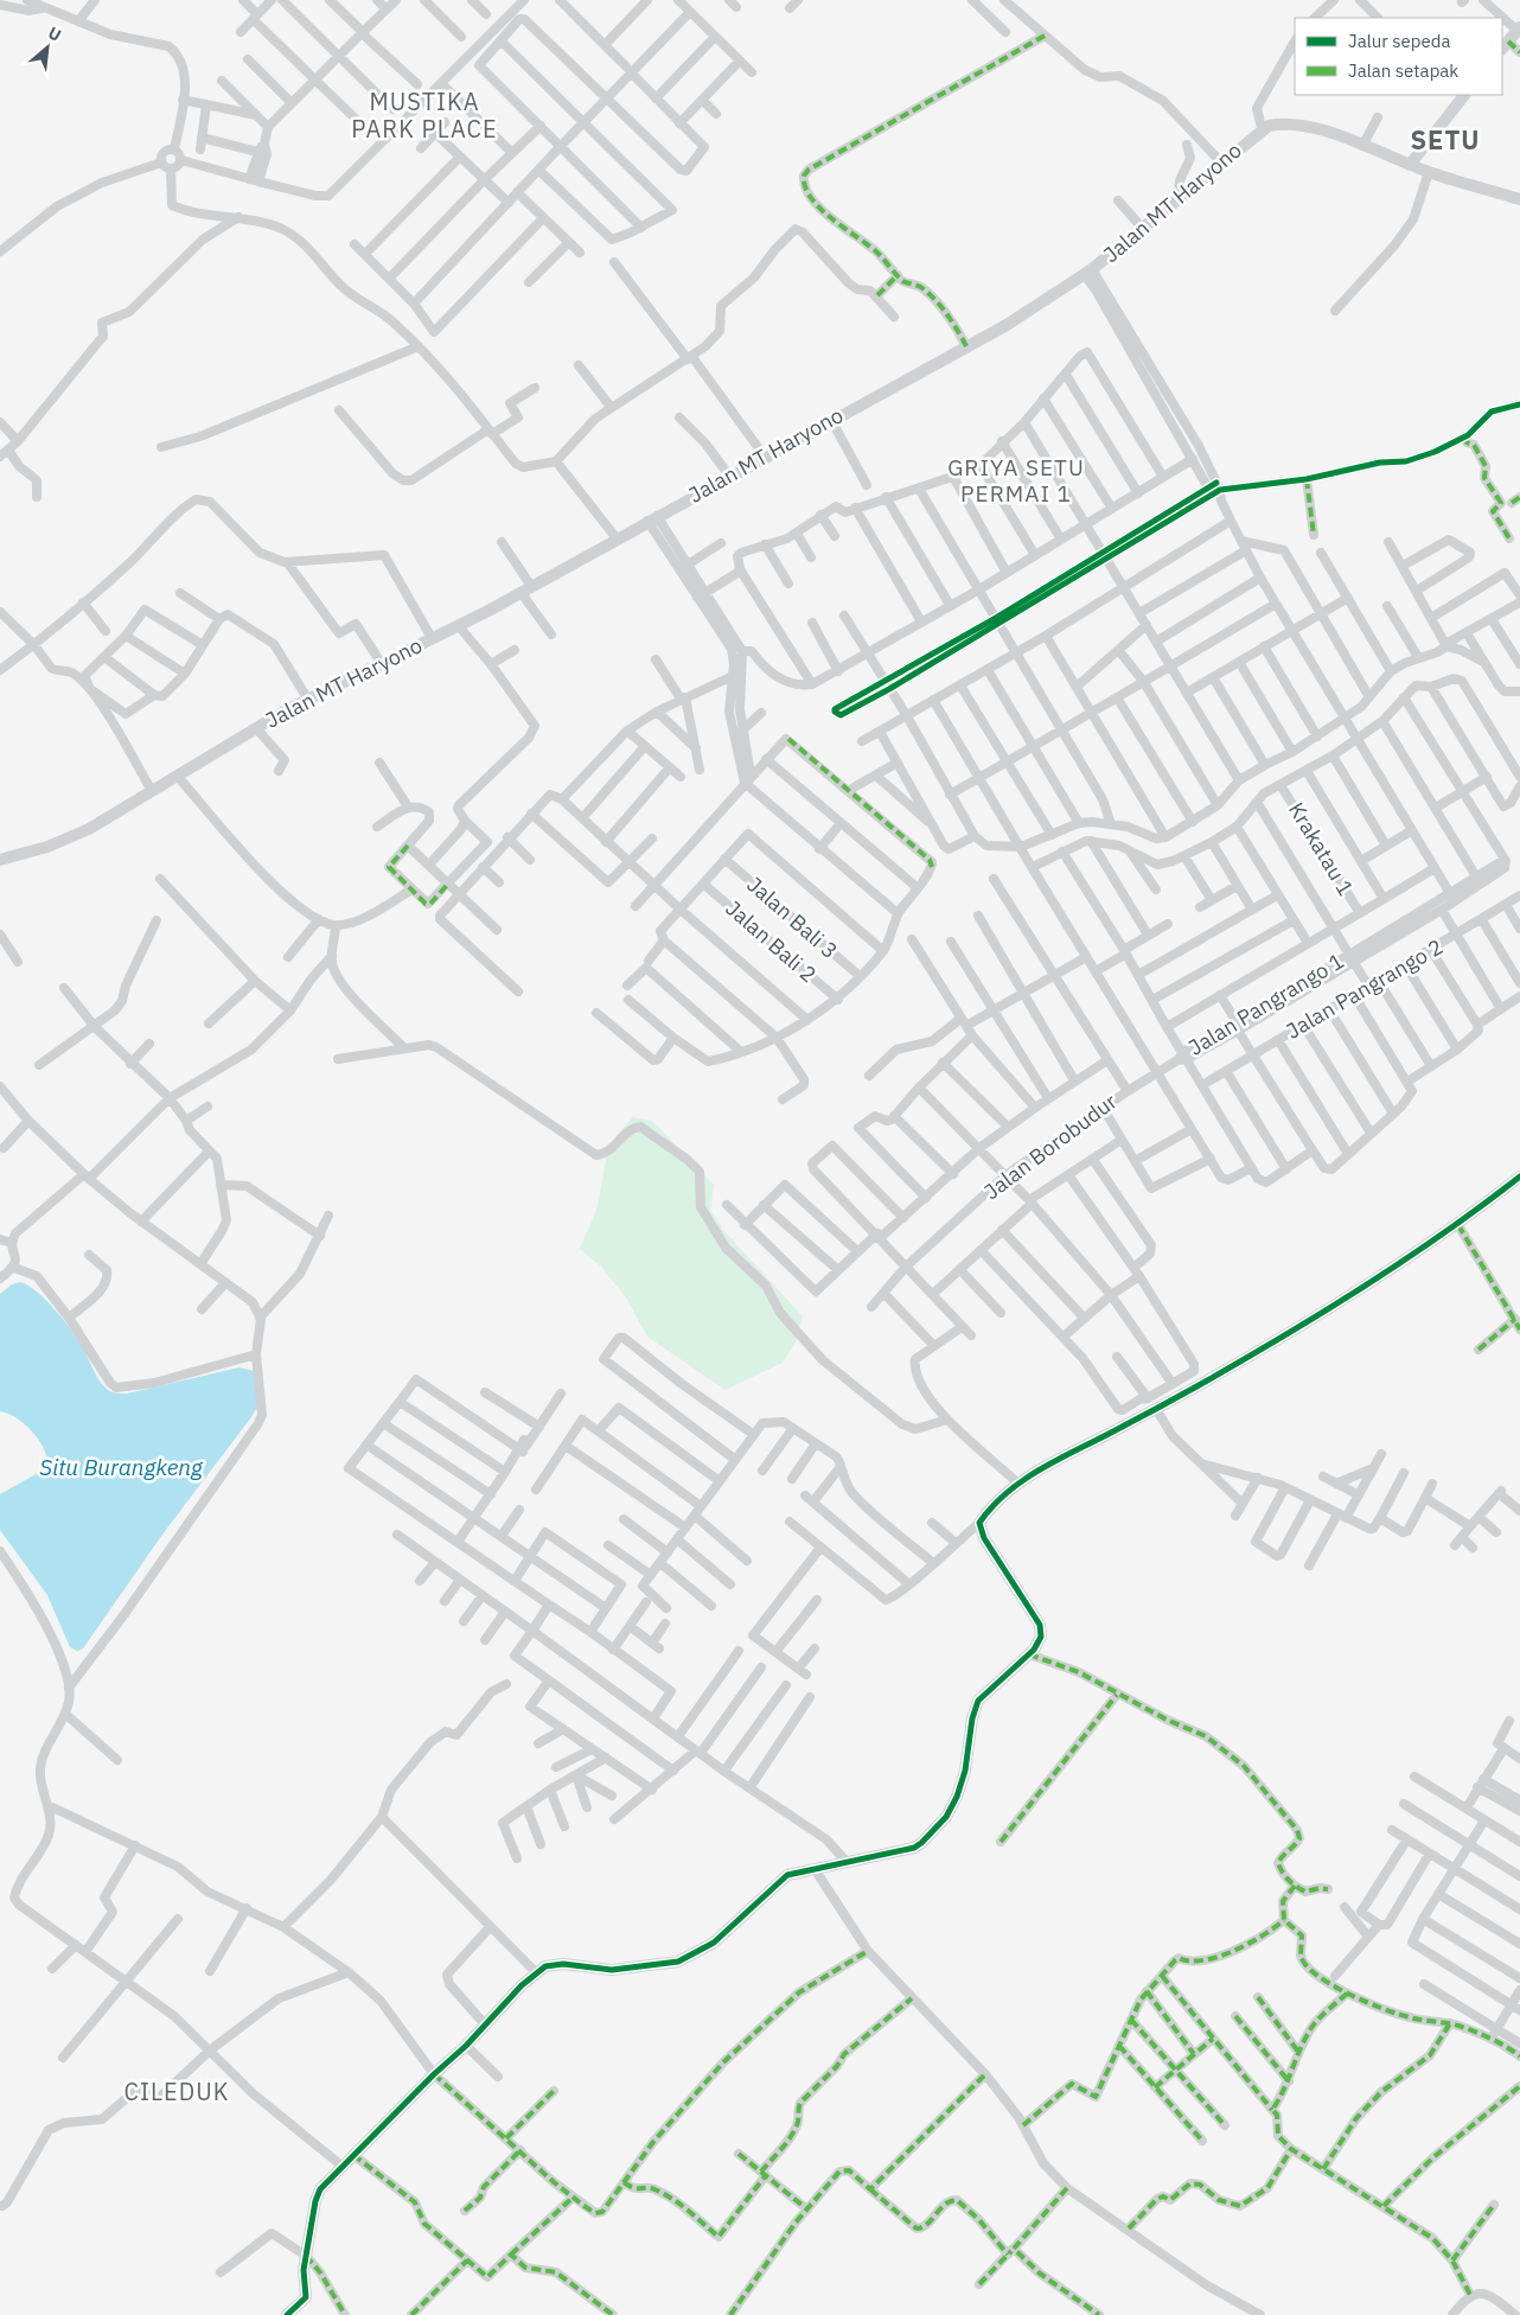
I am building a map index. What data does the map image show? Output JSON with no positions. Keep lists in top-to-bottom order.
{
  "streets": {
    "street": [
      "Jalan MT Haryono",
      "Krakatau 1",
      "Jalan Bali 3",
      "Jalan Bali 2",
      "Jalan Pangrango 2",
      "Jalan Pangrango 1",
      "Jalan Borobudur"
    ]
  },
  "crossings": [
    ["Jalan Pangrango 1", "Jalan Borobudur"]
  ],
  "districts": [
    "MUSTIKA PARK PLACE",
    "SETU",
    "GRIYA SETU PERMAI 1",
    "CILEDUK"
  ],
  "water": ["Situ Burangkeng"],
  "legend": ["Jalur sepeda", "Jalan setapak"],
  "north": "top right"
}
